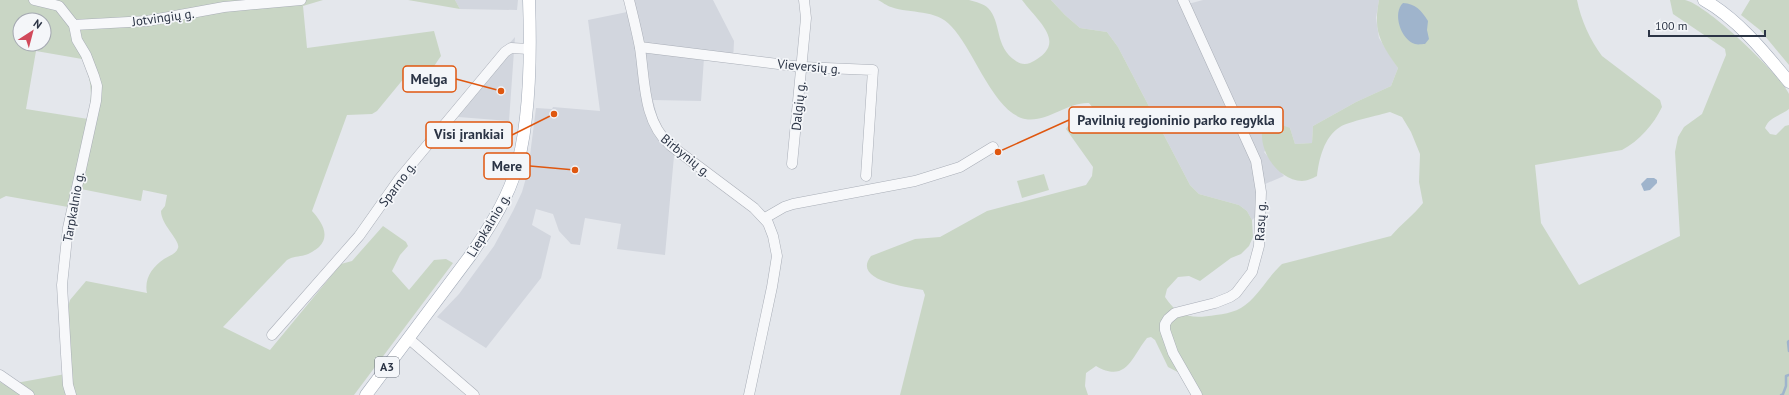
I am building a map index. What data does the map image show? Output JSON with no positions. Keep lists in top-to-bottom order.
{
  "streets": {
    "main road": ["Liepkalnio g.", "A3"],
    "street": [
      "Jotvingių g.",
      "Vieversių g.",
      "Dalgių g.",
      "Birbynių g.",
      "Sparno g.",
      "Tarpkalnio g.",
      "Rasų g."
    ]
  },
  "crossings": [
    ["Jotvingių g.", "Tarpkalnio g."],
    ["Vieversių g.", "Dalgių g."],
    ["Vieversių g.", "Birbynių g."],
    ["Sparno g.", "Liepkalnio g."]
  ],
  "places": [
    "Melga",
    "Visi įrankiai",
    "Pavilnių regioninio parko regykla",
    "Mere"
  ],
  "scale_bar": "100 m",
  "north": "top right"
}
